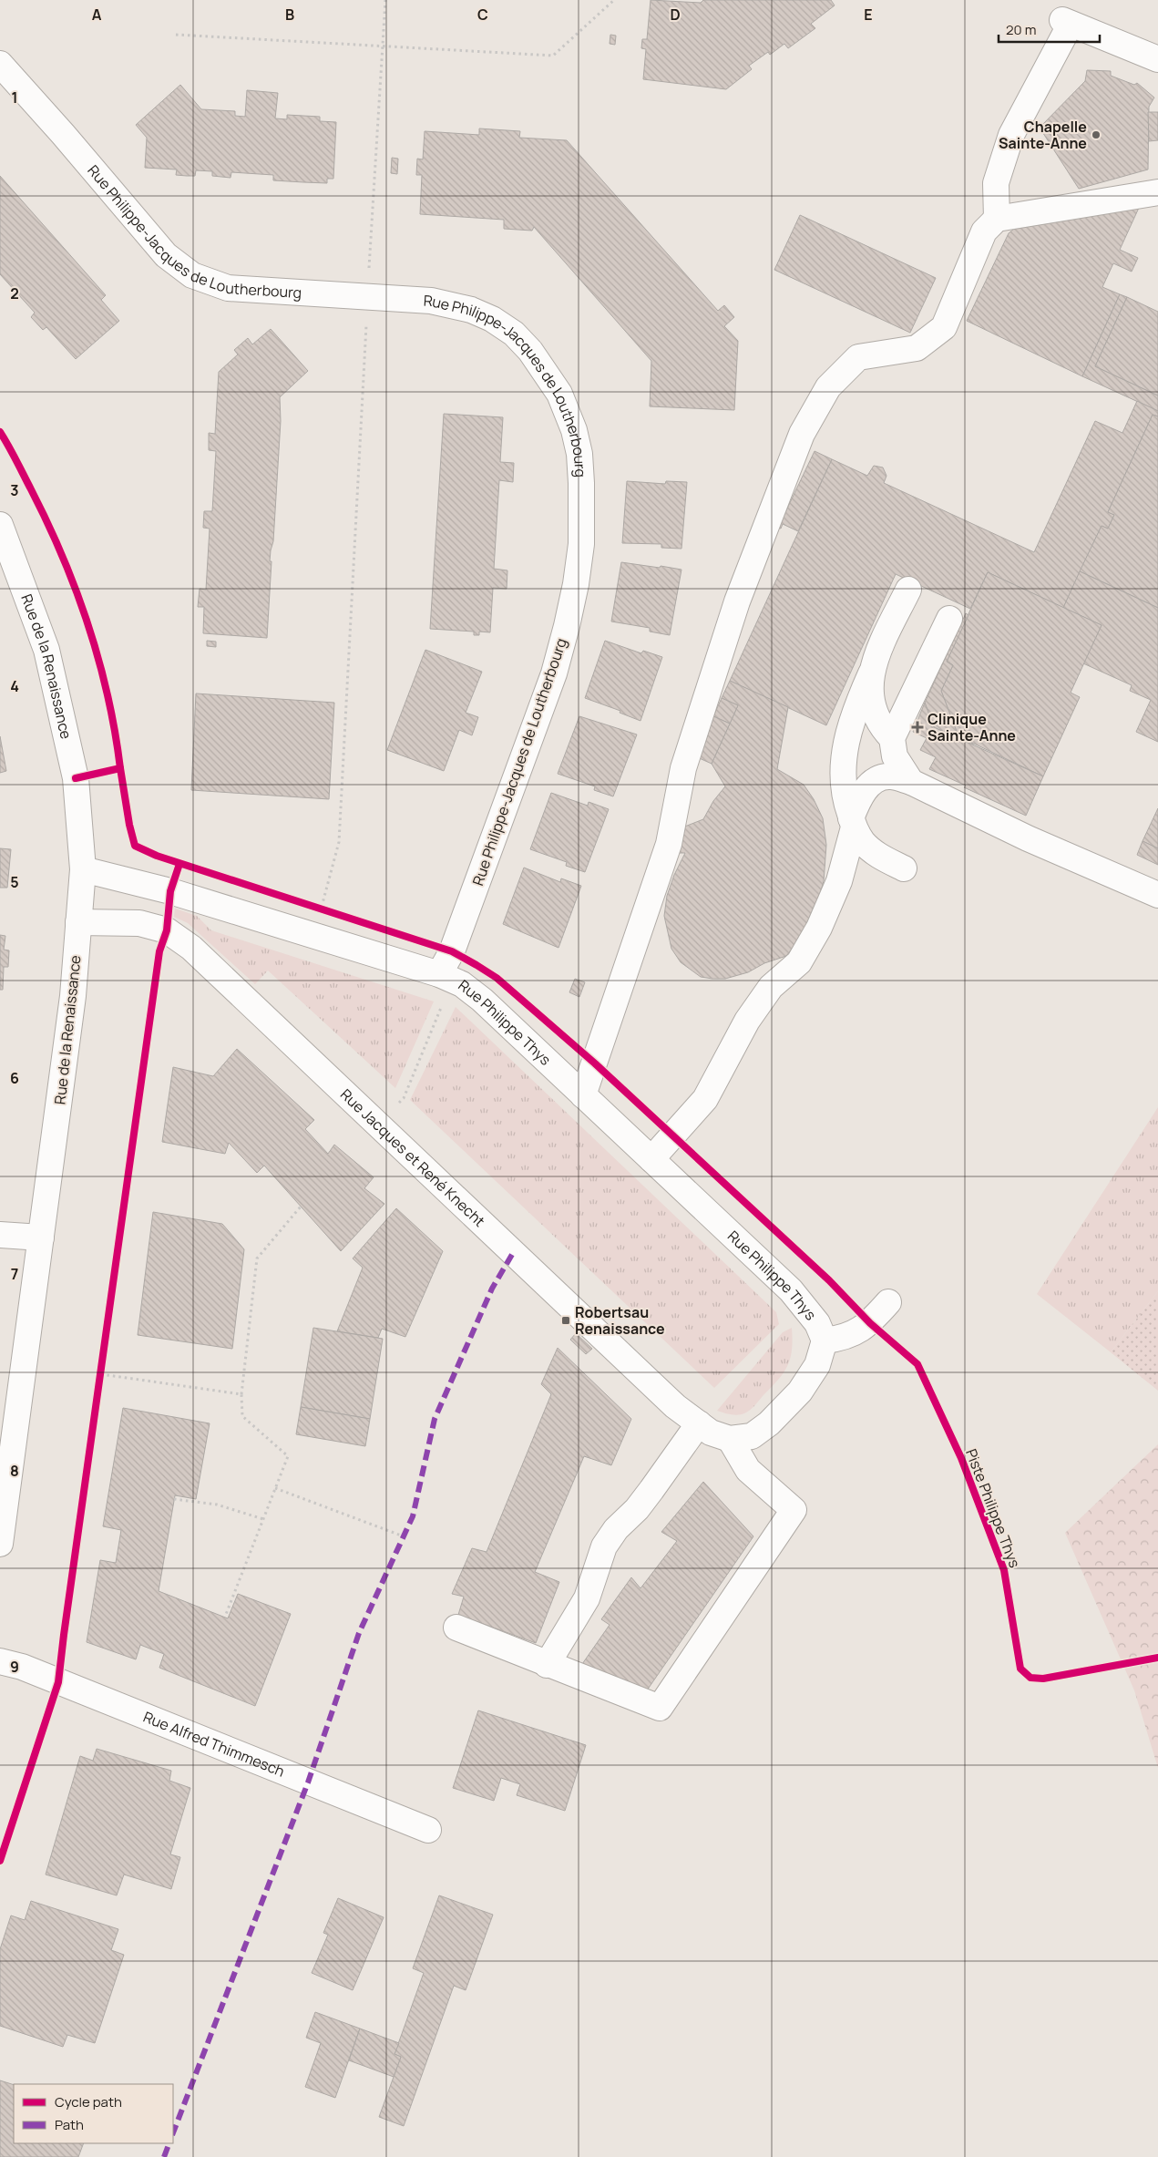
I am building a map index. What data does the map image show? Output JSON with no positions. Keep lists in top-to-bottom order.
{
  "streets": {
    "street": [
      "Rue Philippe-Jacques de Loutherbourg",
      "Rue de la Renaissance",
      "Rue Philippe Thys",
      "Rue Jacques et René Knecht",
      "Rue Alfred Thimmesch"
    ],
    "cycle path": ["Piste Philippe Thys"]
  },
  "crossings": [
    ["Rue Philippe-Jacques de Loutherbourg", "Rue Philippe Thys"],
    ["Rue de la Renaissance", "Rue Philippe Thys"],
    ["Rue de la Renaissance", "Rue Jacques et René Knecht"],
    ["Rue Philippe Thys", "Rue Jacques et René Knecht"]
  ],
  "places": {
    "other": ["Chapelle Sainte-Anne"],
    "health": ["Clinique Sainte-Anne"],
    "transit": ["Robertsau Renaissance"]
  },
  "legend": ["Cycle path", "Path"],
  "scale_bar": "20 m",
  "grid": {
    "columns": [
      "A",
      "B",
      "C",
      "D",
      "E"
    ],
    "rows": [
      "1",
      "2",
      "3",
      "4",
      "5",
      "6",
      "7",
      "8",
      "9"
    ]
  }
}
